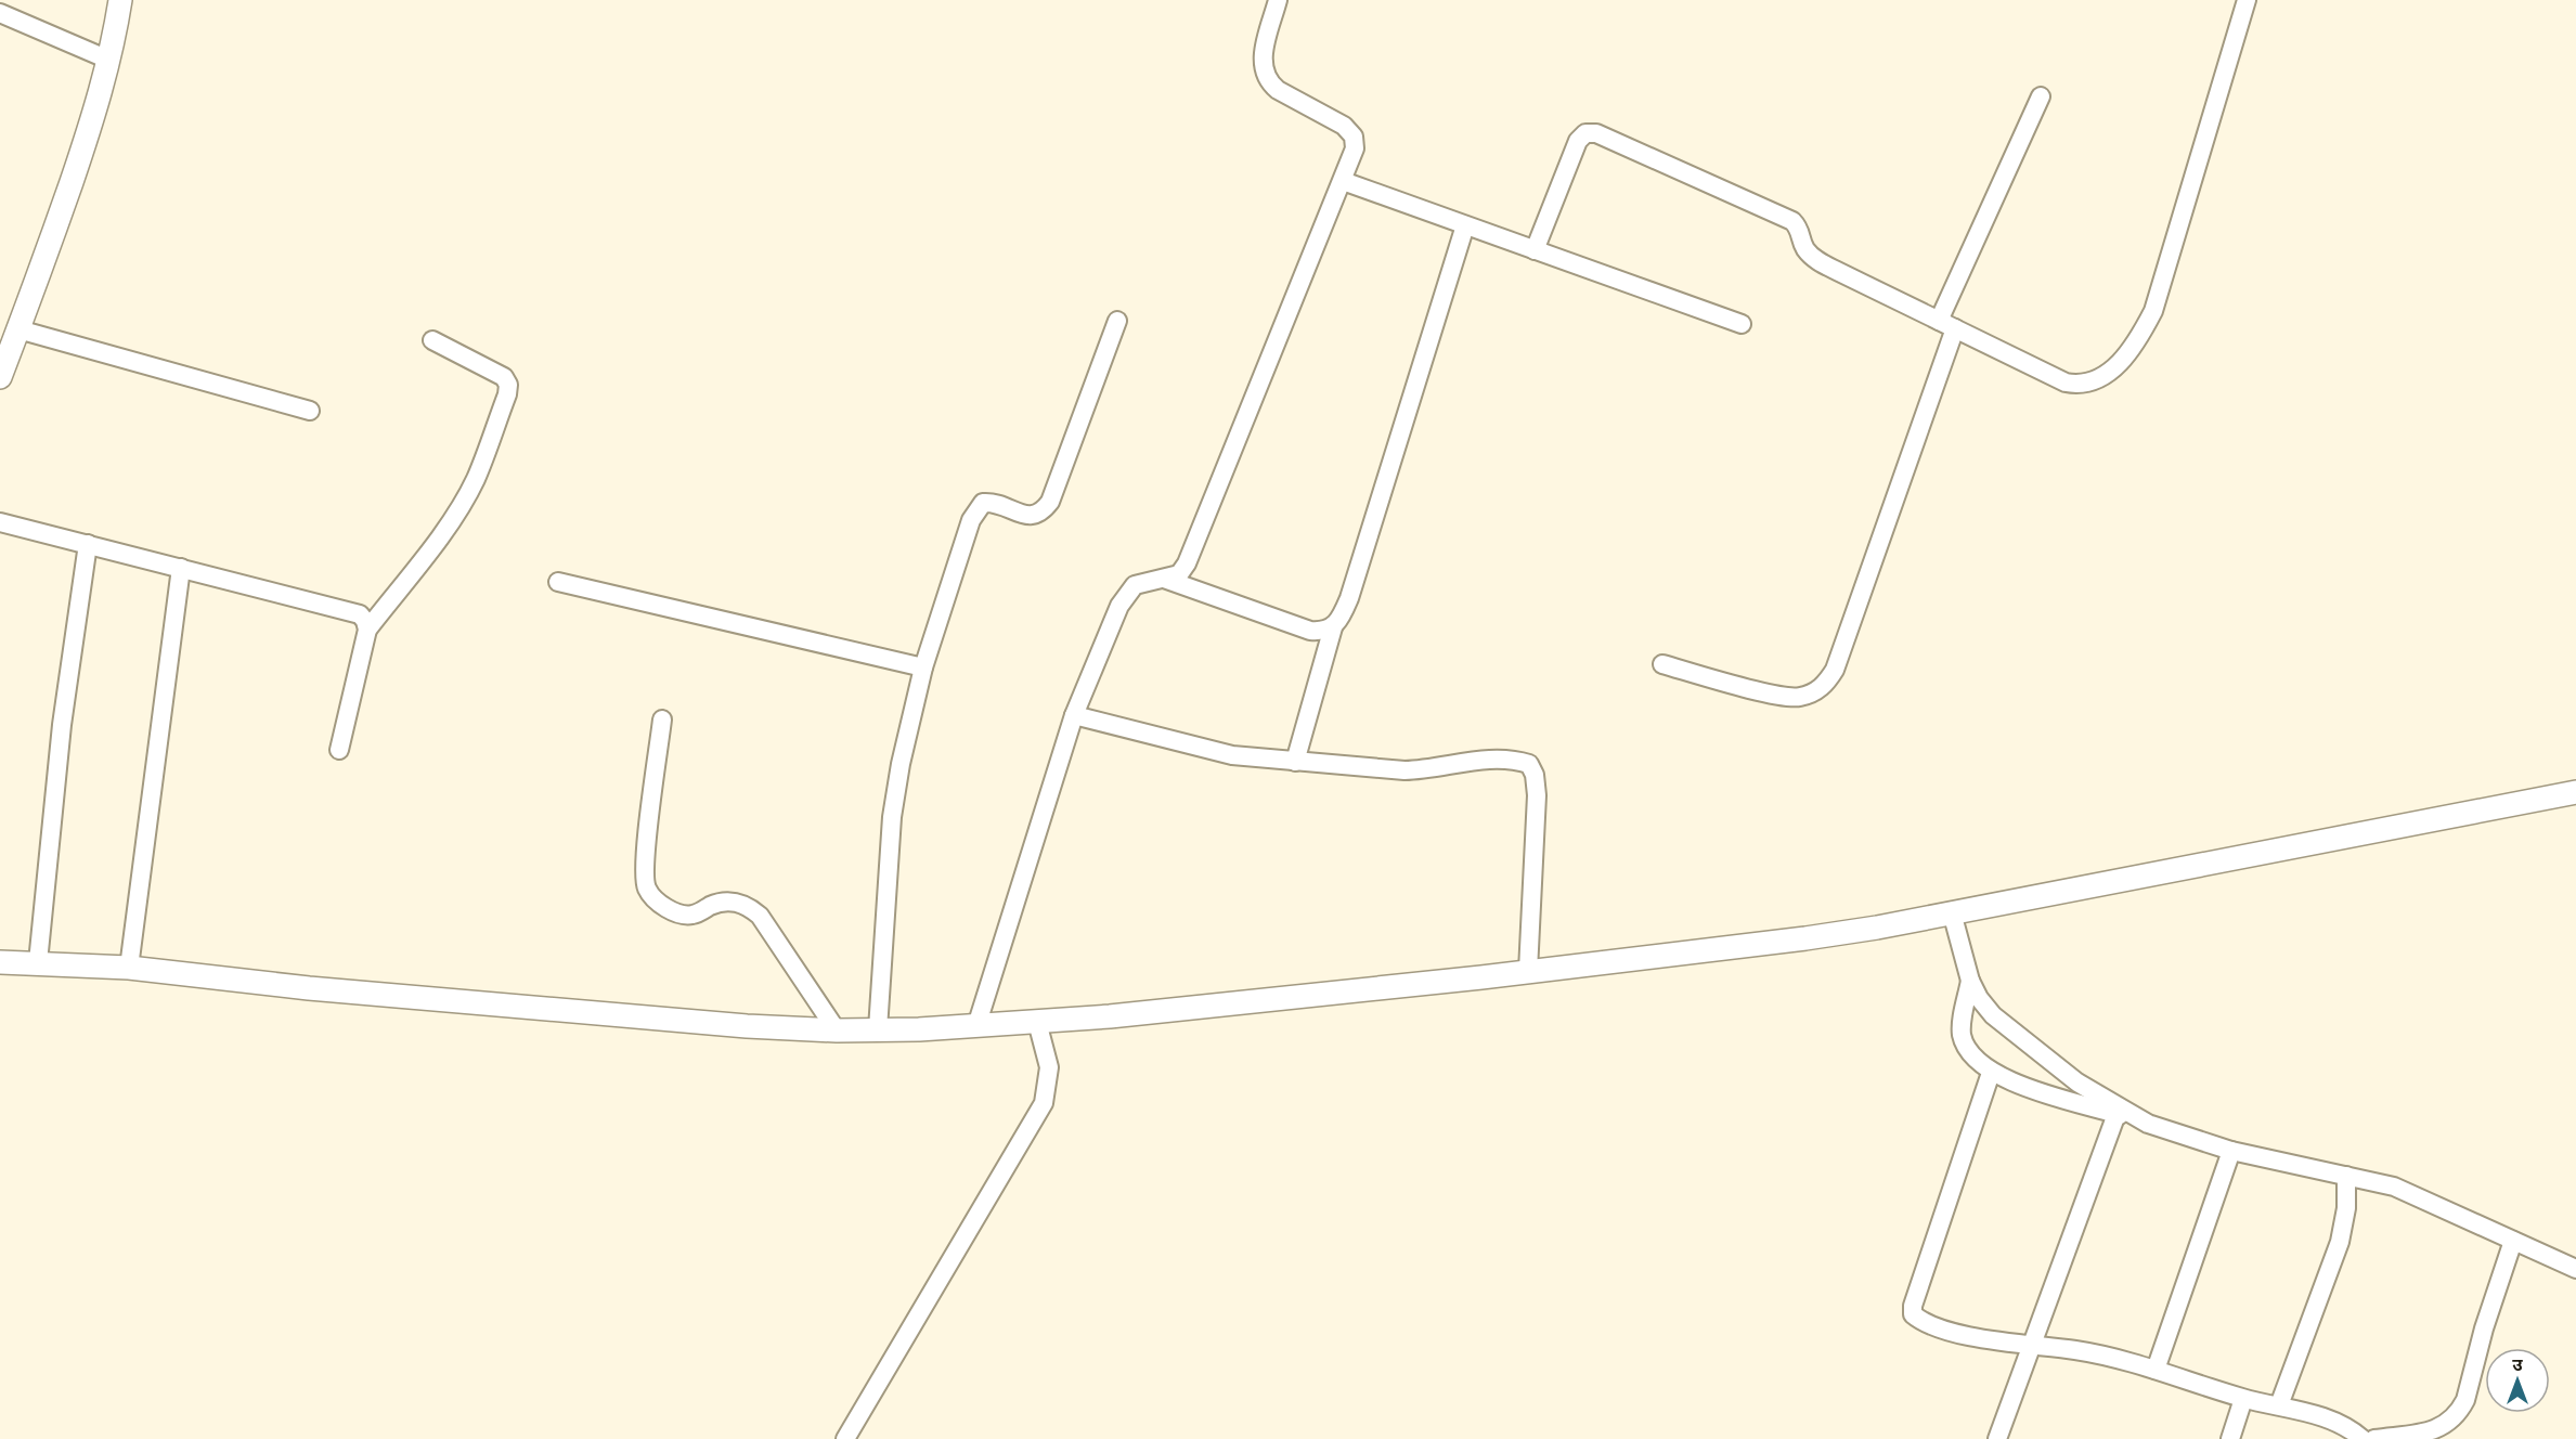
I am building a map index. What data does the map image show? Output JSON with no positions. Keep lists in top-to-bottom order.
{
  "north": "top"
}
